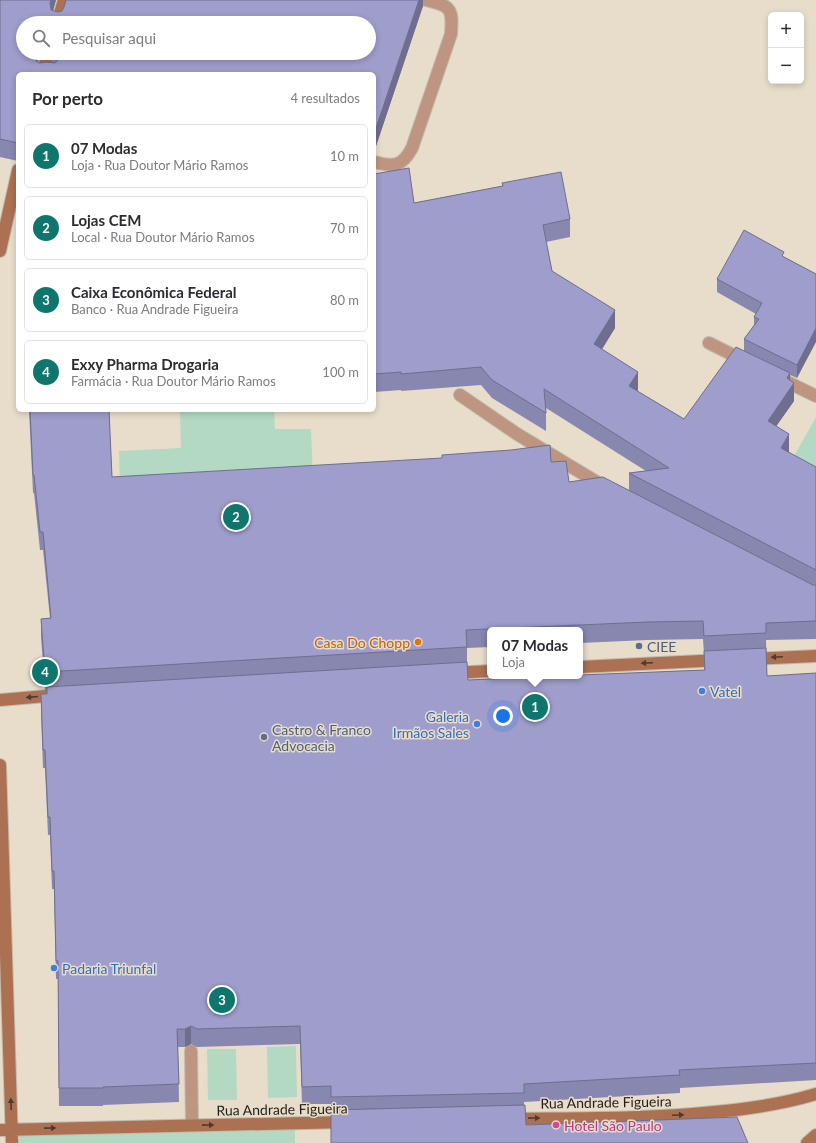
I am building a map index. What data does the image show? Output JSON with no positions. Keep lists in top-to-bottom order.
{
  "streets": {
    "street": ["Rua Andrade Figueira"]
  },
  "one_way": ["Rua Andrade Figueira"],
  "places": [
    "Casa Do Chopp",
    "CIEE",
    "Vatel",
    "Galeria Irmãos Sales",
    "Castro & Franco Advocacia",
    "Padaria Triunfal",
    "Hotel São Paulo"
  ],
  "page": {
    "map_buttons": ["+", "−"],
    "search": "Pesquisar aqui",
    "heading": ["Por perto", "4 resultados"],
    "list": [
      {
        "mark": "1",
        "name": "07 Modas",
        "note": "Loja · Rua Doutor Mário Ramos",
        "value": "10 m"
      },
      {
        "mark": "2",
        "name": "Lojas CEM",
        "note": "Local · Rua Doutor Mário Ramos",
        "value": "70 m"
      },
      {
        "mark": "3",
        "name": "Caixa Econômica Federal",
        "note": "Banco · Rua Andrade Figueira",
        "value": "80 m"
      },
      {
        "mark": "4",
        "name": "Exxy Pharma Drogaria",
        "note": "Farmácia · Rua Doutor Mário Ramos",
        "value": "100 m"
      }
    ],
    "pins": [
      "2",
      "4",
      "1",
      "3"
    ],
    "popup": ["07 Modas", "Loja"]
  }
}
